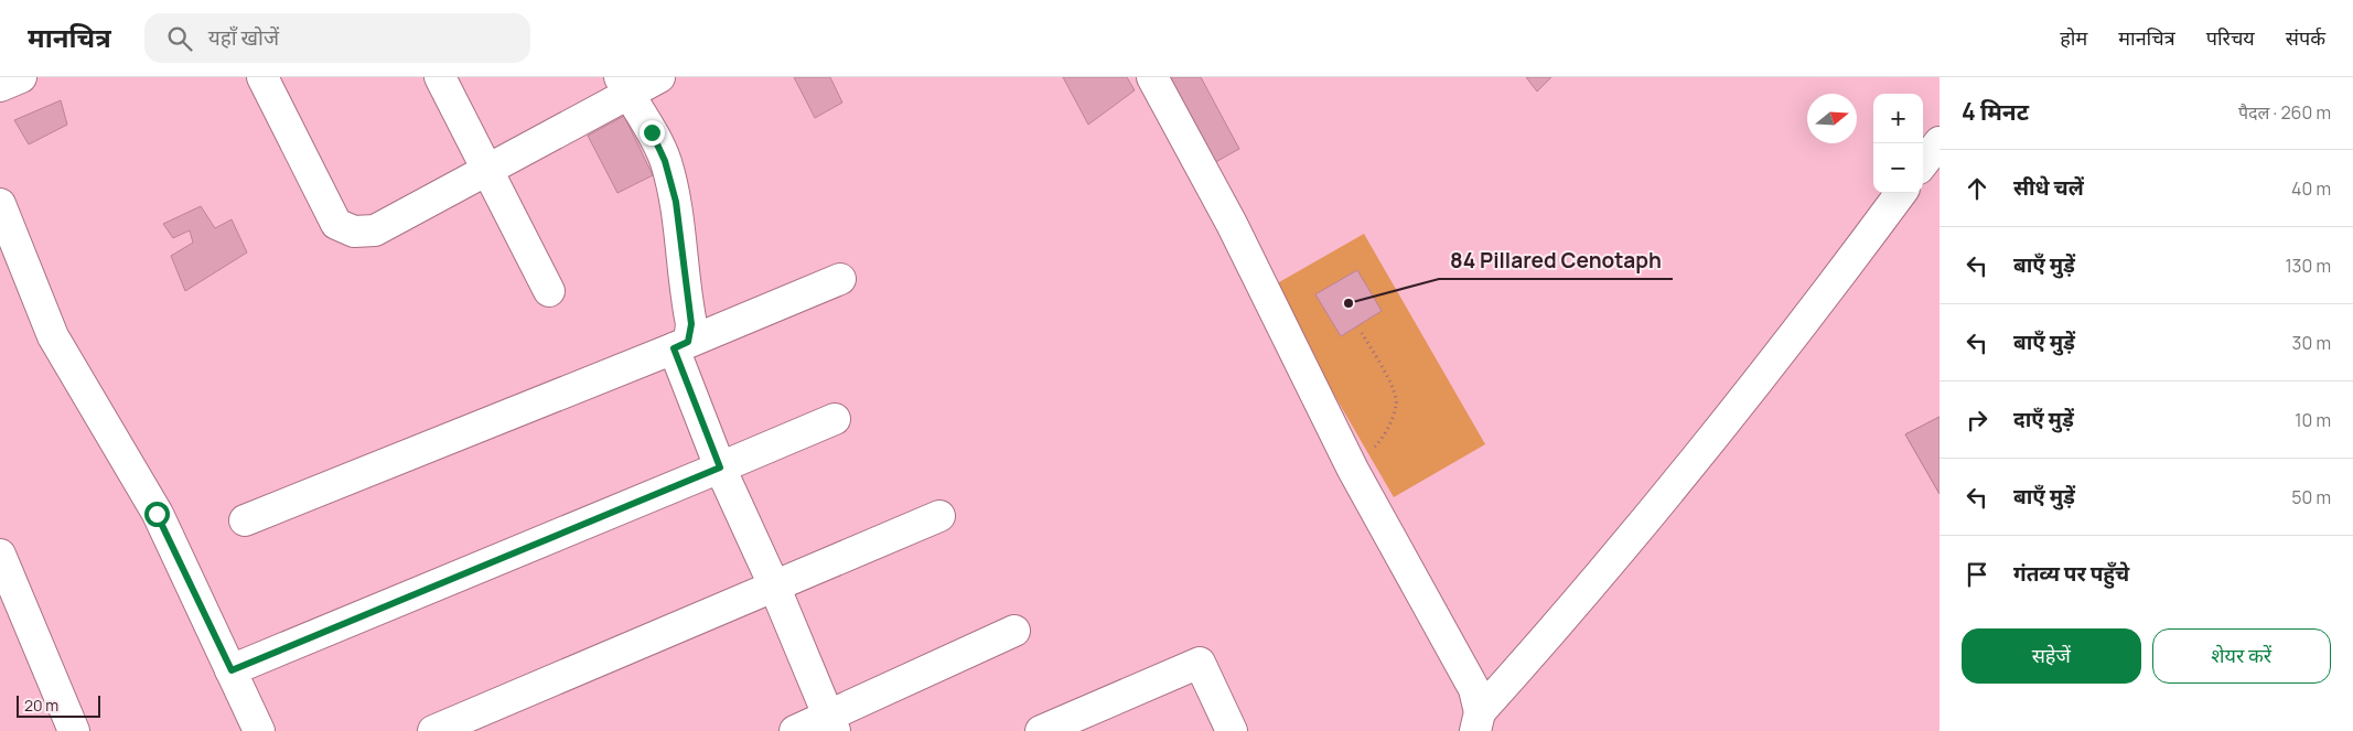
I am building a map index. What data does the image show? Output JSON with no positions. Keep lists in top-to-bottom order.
{
  "places": ["84 Pillared Cenotaph"],
  "scale_bar": "20 m",
  "north": "right",
  "page": {
    "header": "मानचित्र",
    "search": "यहाँ खोजें",
    "nav": [
      "होम",
      "मानचित्र",
      "परिचय",
      "संपर्क"
    ],
    "heading": ["4 मिनट", "पैदल · 260 m"],
    "map_buttons": ["+", "−"],
    "list": [
      ["सीधे चलें", "40 m"],
      ["बाएँ मुड़ें", "130 m"],
      ["बाएँ मुड़ें", "30 m"],
      ["दाएँ मुड़ें", "10 m"],
      ["बाएँ मुड़ें", "50 m"],
      "गंतव्य पर पहुँचे"
    ],
    "buttons": ["सहेजें", "शेयर करें"],
    "scale": "20 m"
  }
}
